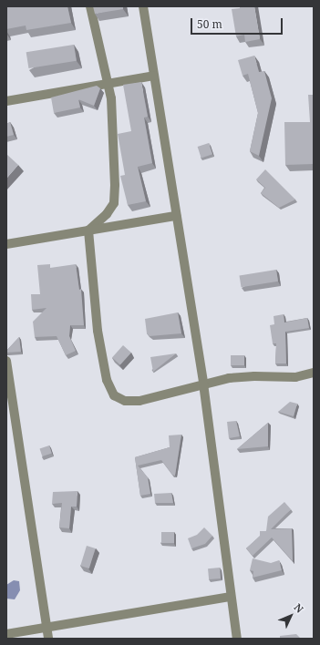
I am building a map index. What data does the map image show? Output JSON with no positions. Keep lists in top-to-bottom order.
{
  "scale_bar": "50 m",
  "north": "top right"
}
